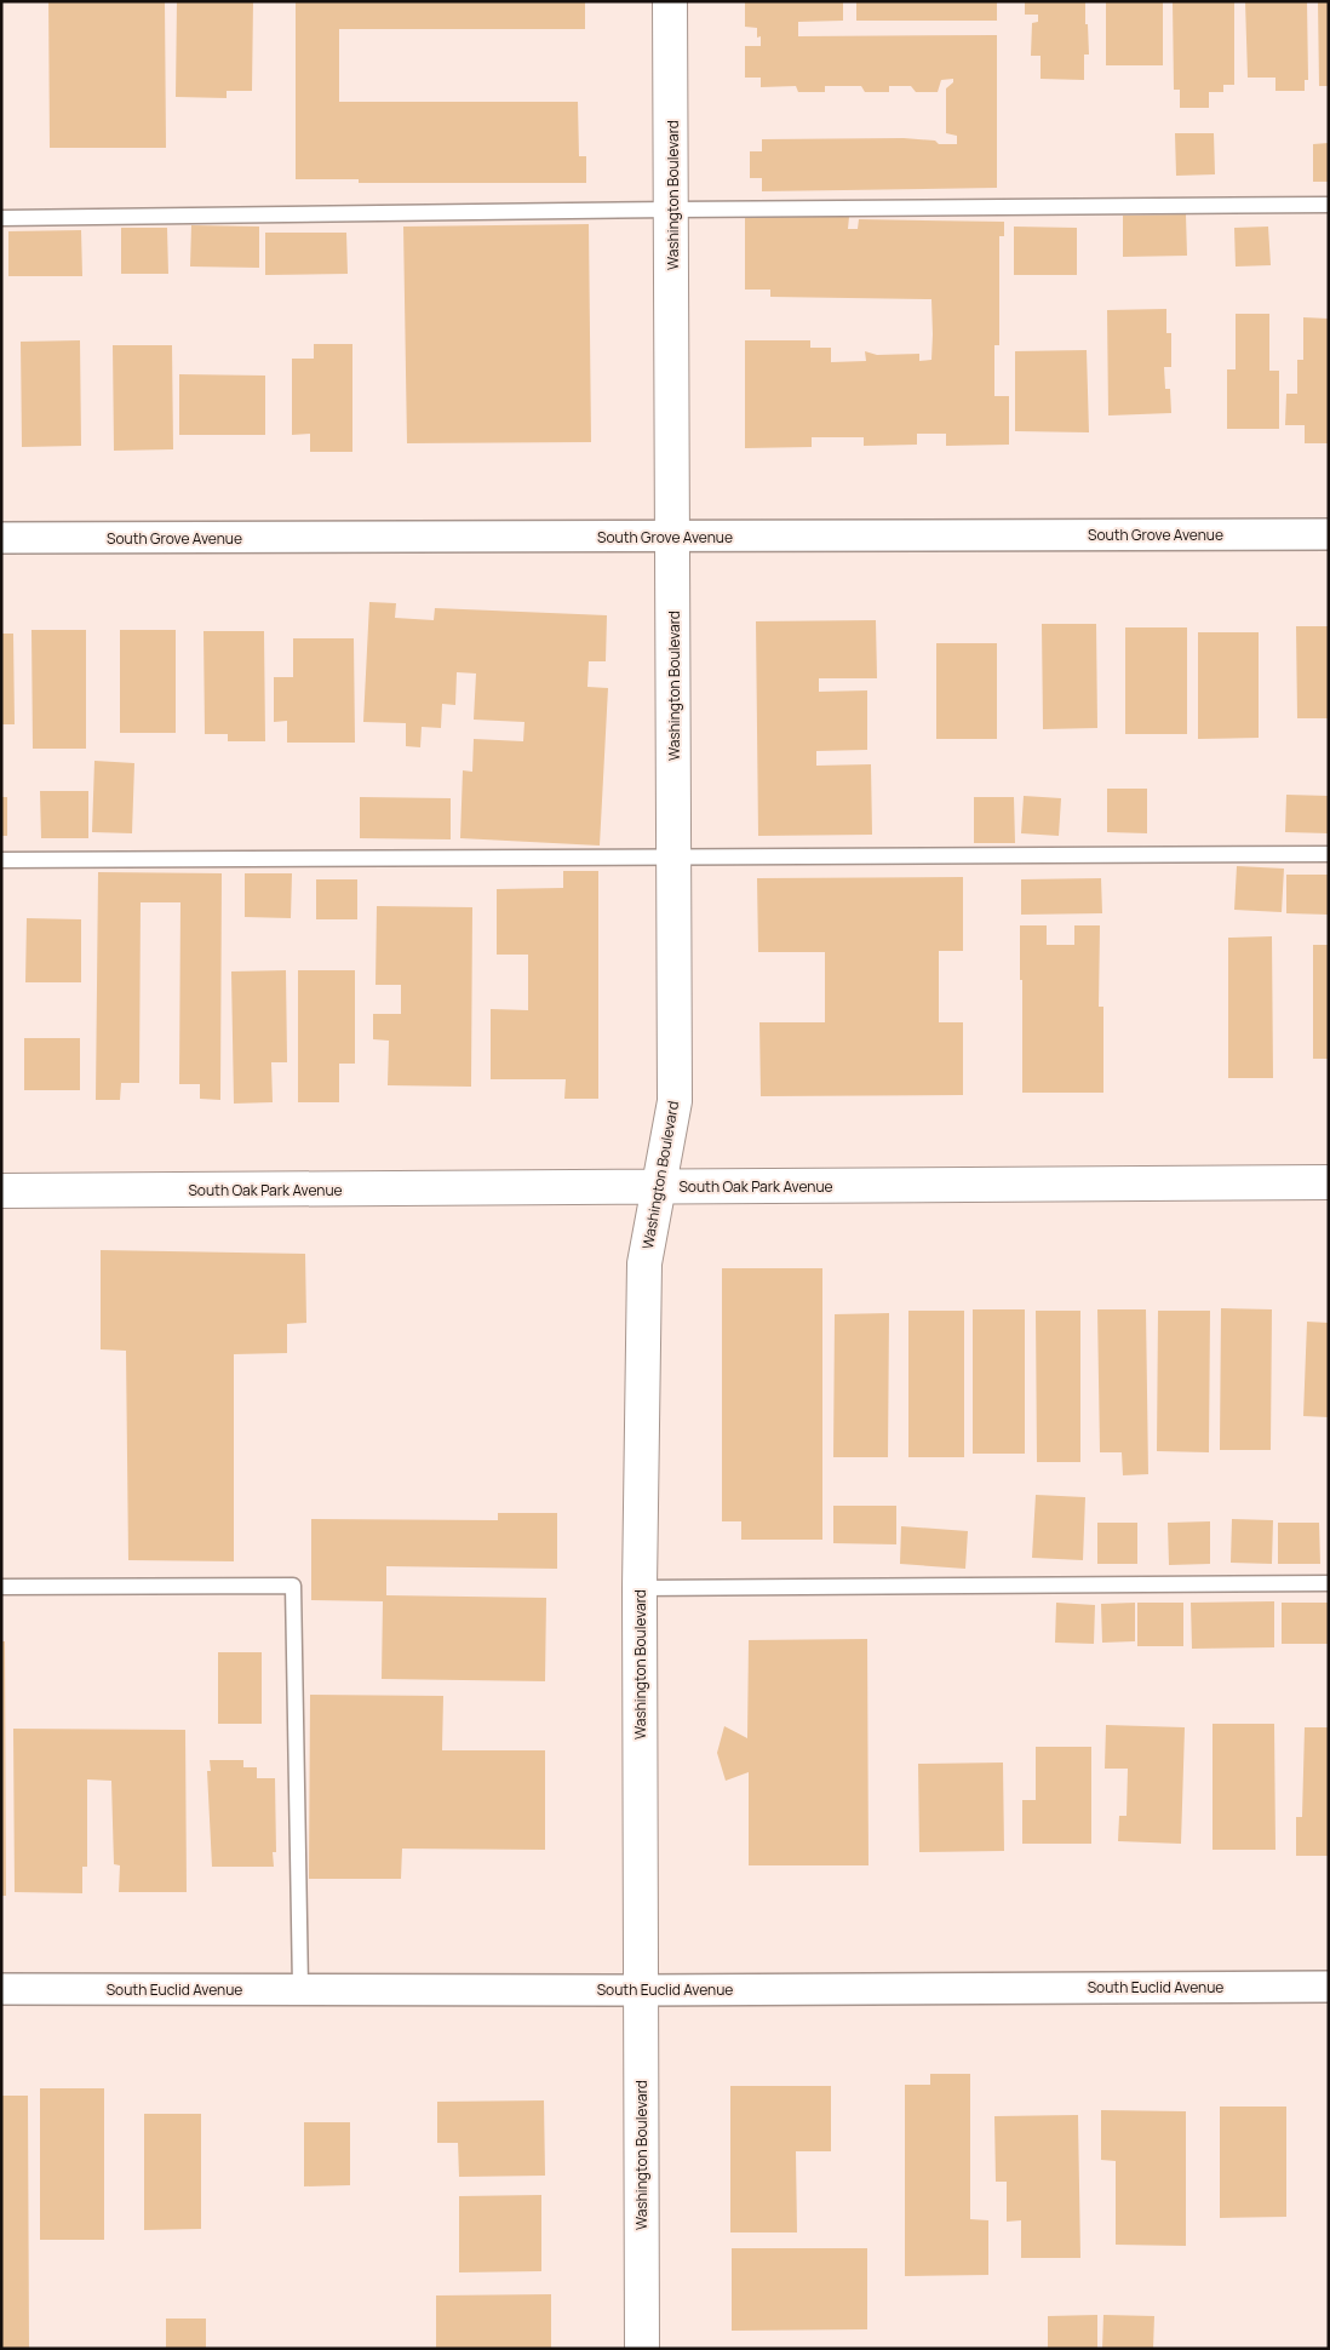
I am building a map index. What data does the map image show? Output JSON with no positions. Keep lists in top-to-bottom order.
{
  "streets": {
    "street": [
      "Washington Boulevard",
      "South Grove Avenue",
      "South Oak Park Avenue",
      "South Euclid Avenue"
    ]
  },
  "crossings": [
    ["Washington Boulevard", "South Grove Avenue"],
    ["Washington Boulevard", "South Oak Park Avenue"],
    ["Washington Boulevard", "South Euclid Avenue"]
  ]
}
